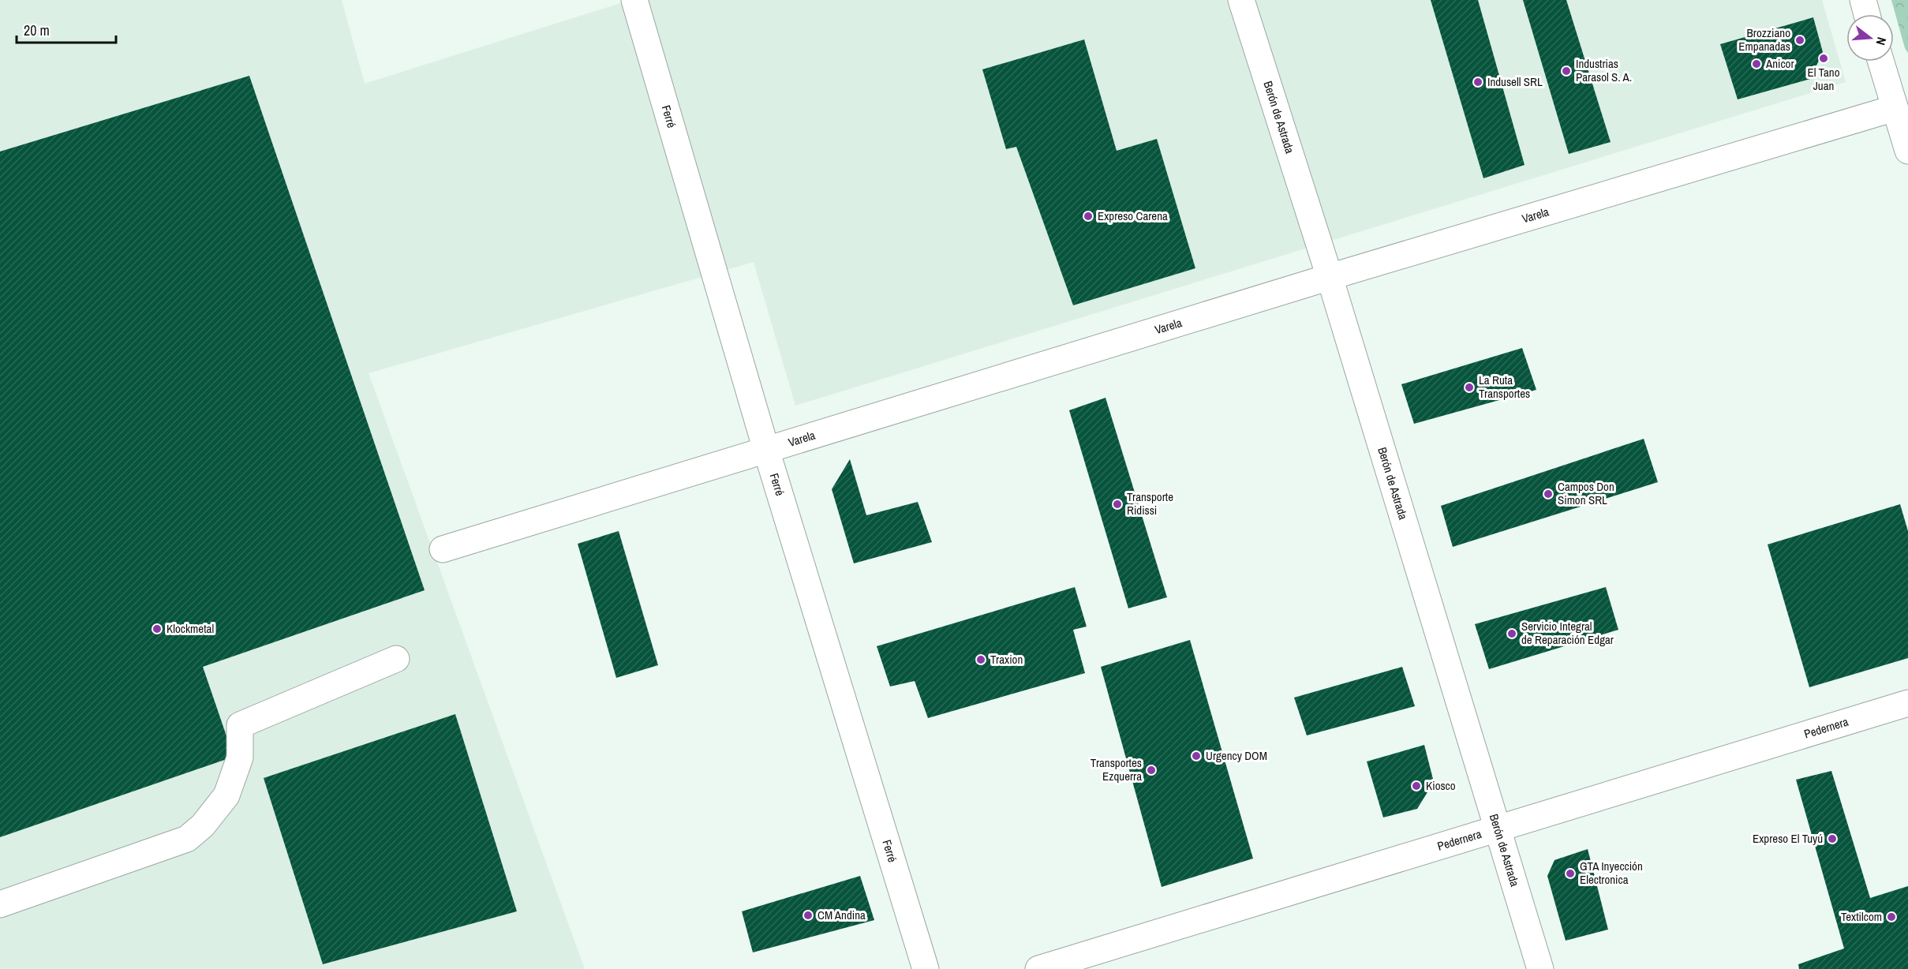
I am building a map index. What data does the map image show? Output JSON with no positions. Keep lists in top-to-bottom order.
{
  "streets": {
    "street": [
      "Ferré",
      "Berón de Astrada",
      "Varela",
      "Pedernera"
    ]
  },
  "crossings": [
    ["Ferré", "Varela"],
    ["Berón de Astrada", "Varela"],
    ["Berón de Astrada", "Pedernera"]
  ],
  "places": [
    "Brozziano Empanadas",
    "El Tano Juan",
    "Anicor",
    "Industrias Parasol S. A.",
    "Indusell SRL",
    "Expreso Carena",
    "La Ruta Transportes",
    "Campos Don Simon SRL",
    "Transporte Ridissi",
    "Klockmetal",
    "Servicio Integral de Reparación Edgar",
    "Traxion",
    "Urgency DOM",
    "Transportes Ezquerra",
    "Kiosco",
    "Expreso El Tuyú",
    "GTA Inyección Electronica",
    "CM Andina",
    "Textilcom"
  ],
  "scale_bar": "20 m",
  "north": "right"
}
